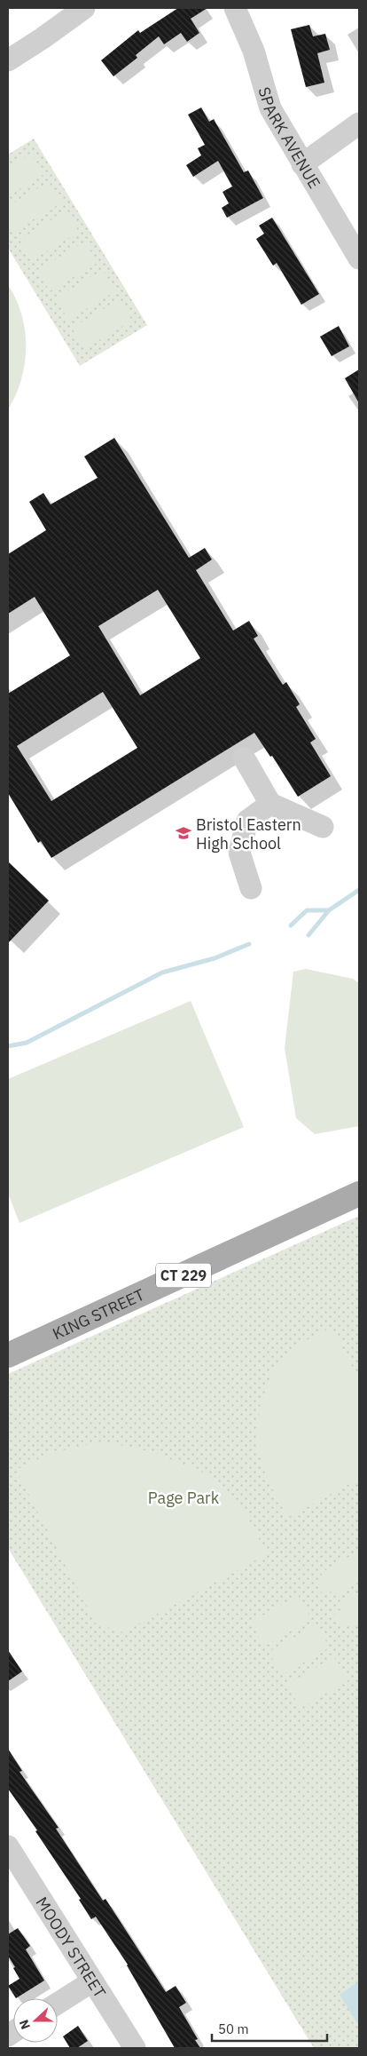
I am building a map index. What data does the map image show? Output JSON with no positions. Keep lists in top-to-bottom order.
{
  "streets": {
    "main road": ["CT 229", "KING STREET"],
    "street": ["SPARK AVENUE", "MOODY STREET"]
  },
  "parks": ["Page Park"],
  "places": {
    "school or university": ["Bristol Eastern High School"]
  },
  "scale_bar": "50 m",
  "north": "left"
}
